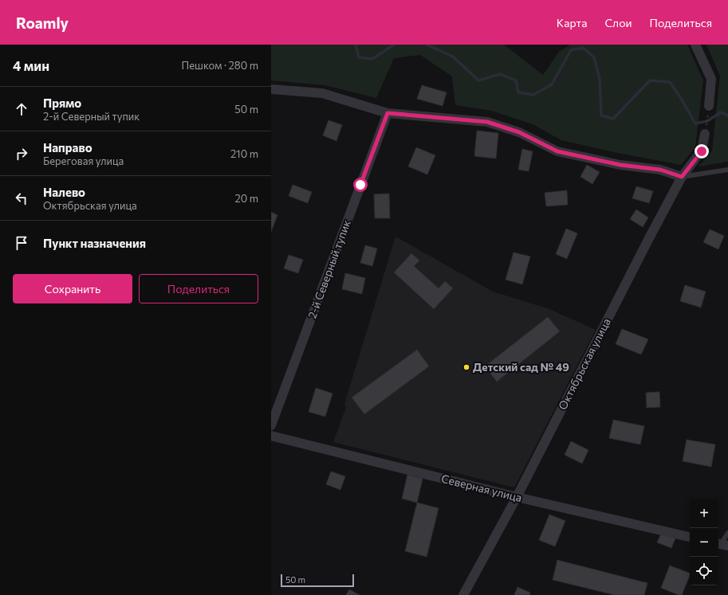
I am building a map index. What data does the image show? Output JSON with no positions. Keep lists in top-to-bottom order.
{
  "streets": {
    "street": ["2-й Северный тупик", "Октябрьская улица", "Северная улица"]
  },
  "crossings": [
    ["Октябрьская улица", "Северная улица"]
  ],
  "places": ["Детский сад № 49"],
  "scale_bar": "50 m",
  "page": {
    "header": "Roamly",
    "nav": ["Карта", "Слои", "Поделиться"],
    "heading": ["4 мин", "Пешком · 280 m"],
    "list": [
      ["Прямо", "2-й Северный тупик", "50 m"],
      ["Направо", "Береговая улица", "210 m"],
      ["Налево", "Октябрьская улица", "20 m"],
      "Пункт назначения"
    ],
    "buttons": ["Сохранить", "Поделиться"],
    "map_buttons": ["+", "−"],
    "scale": "50 m"
  }
}
